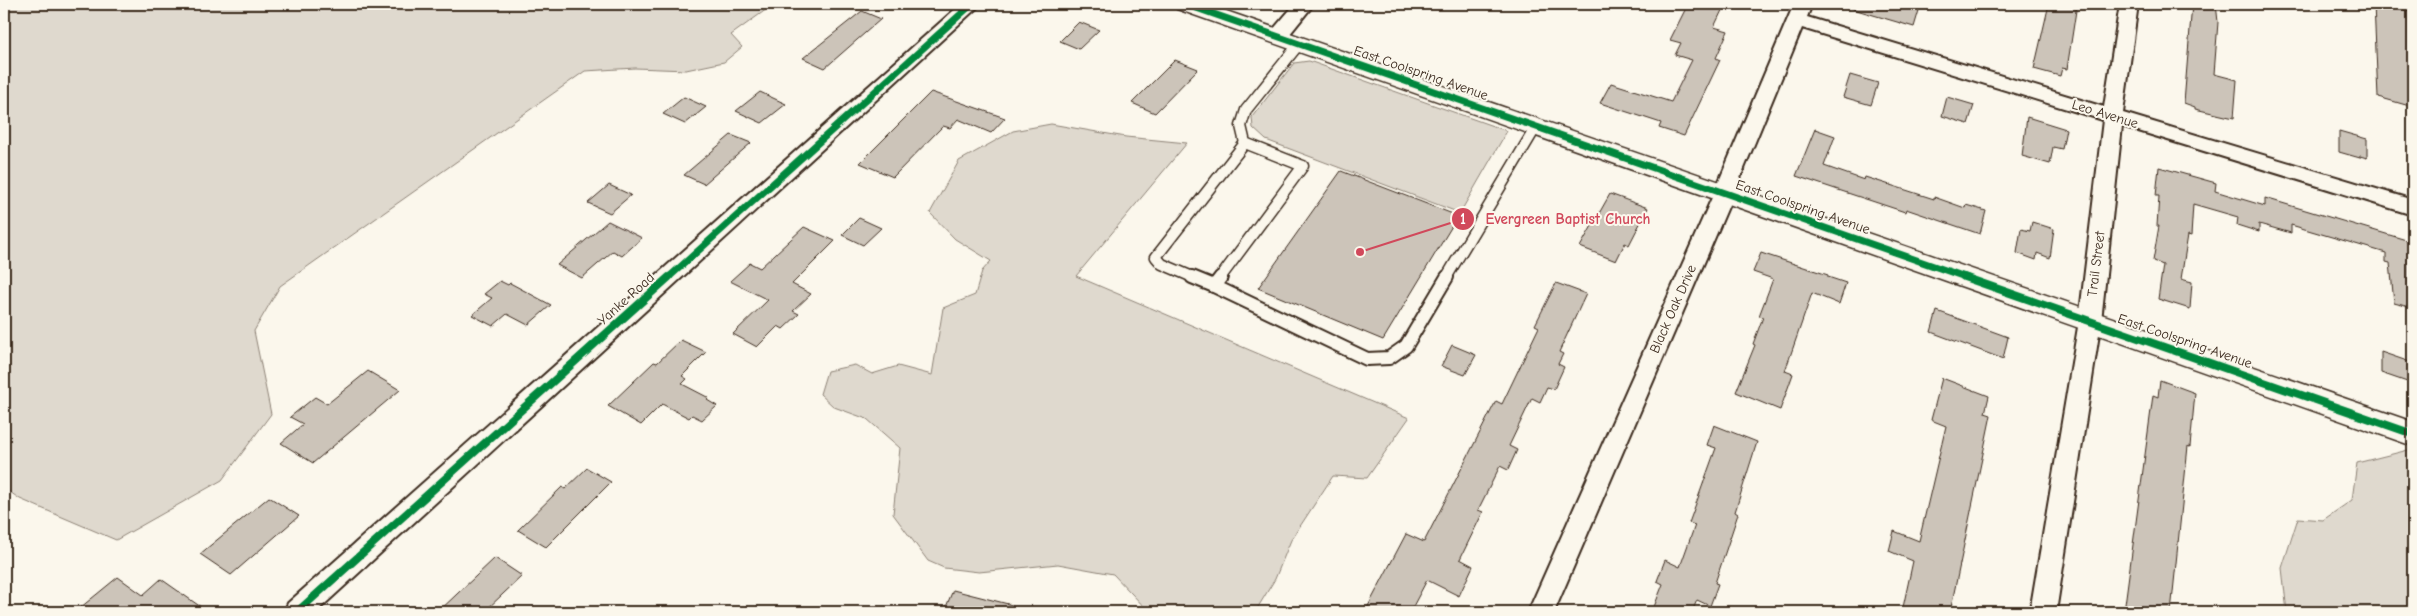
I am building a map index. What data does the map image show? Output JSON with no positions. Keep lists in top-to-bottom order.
{
  "streets": {
    "street": [
      "East Coolspring Avenue",
      "Leo Avenue",
      "Trail Street",
      "Yanke Road",
      "Black Oak Drive"
    ]
  },
  "crossings": [
    ["East Coolspring Avenue", "Trail Street"],
    ["East Coolspring Avenue", "Black Oak Drive"],
    ["Leo Avenue", "Trail Street"],
    ["Leo Avenue", "Black Oak Drive"]
  ],
  "places": ["Evergreen Baptist Church"]
}
